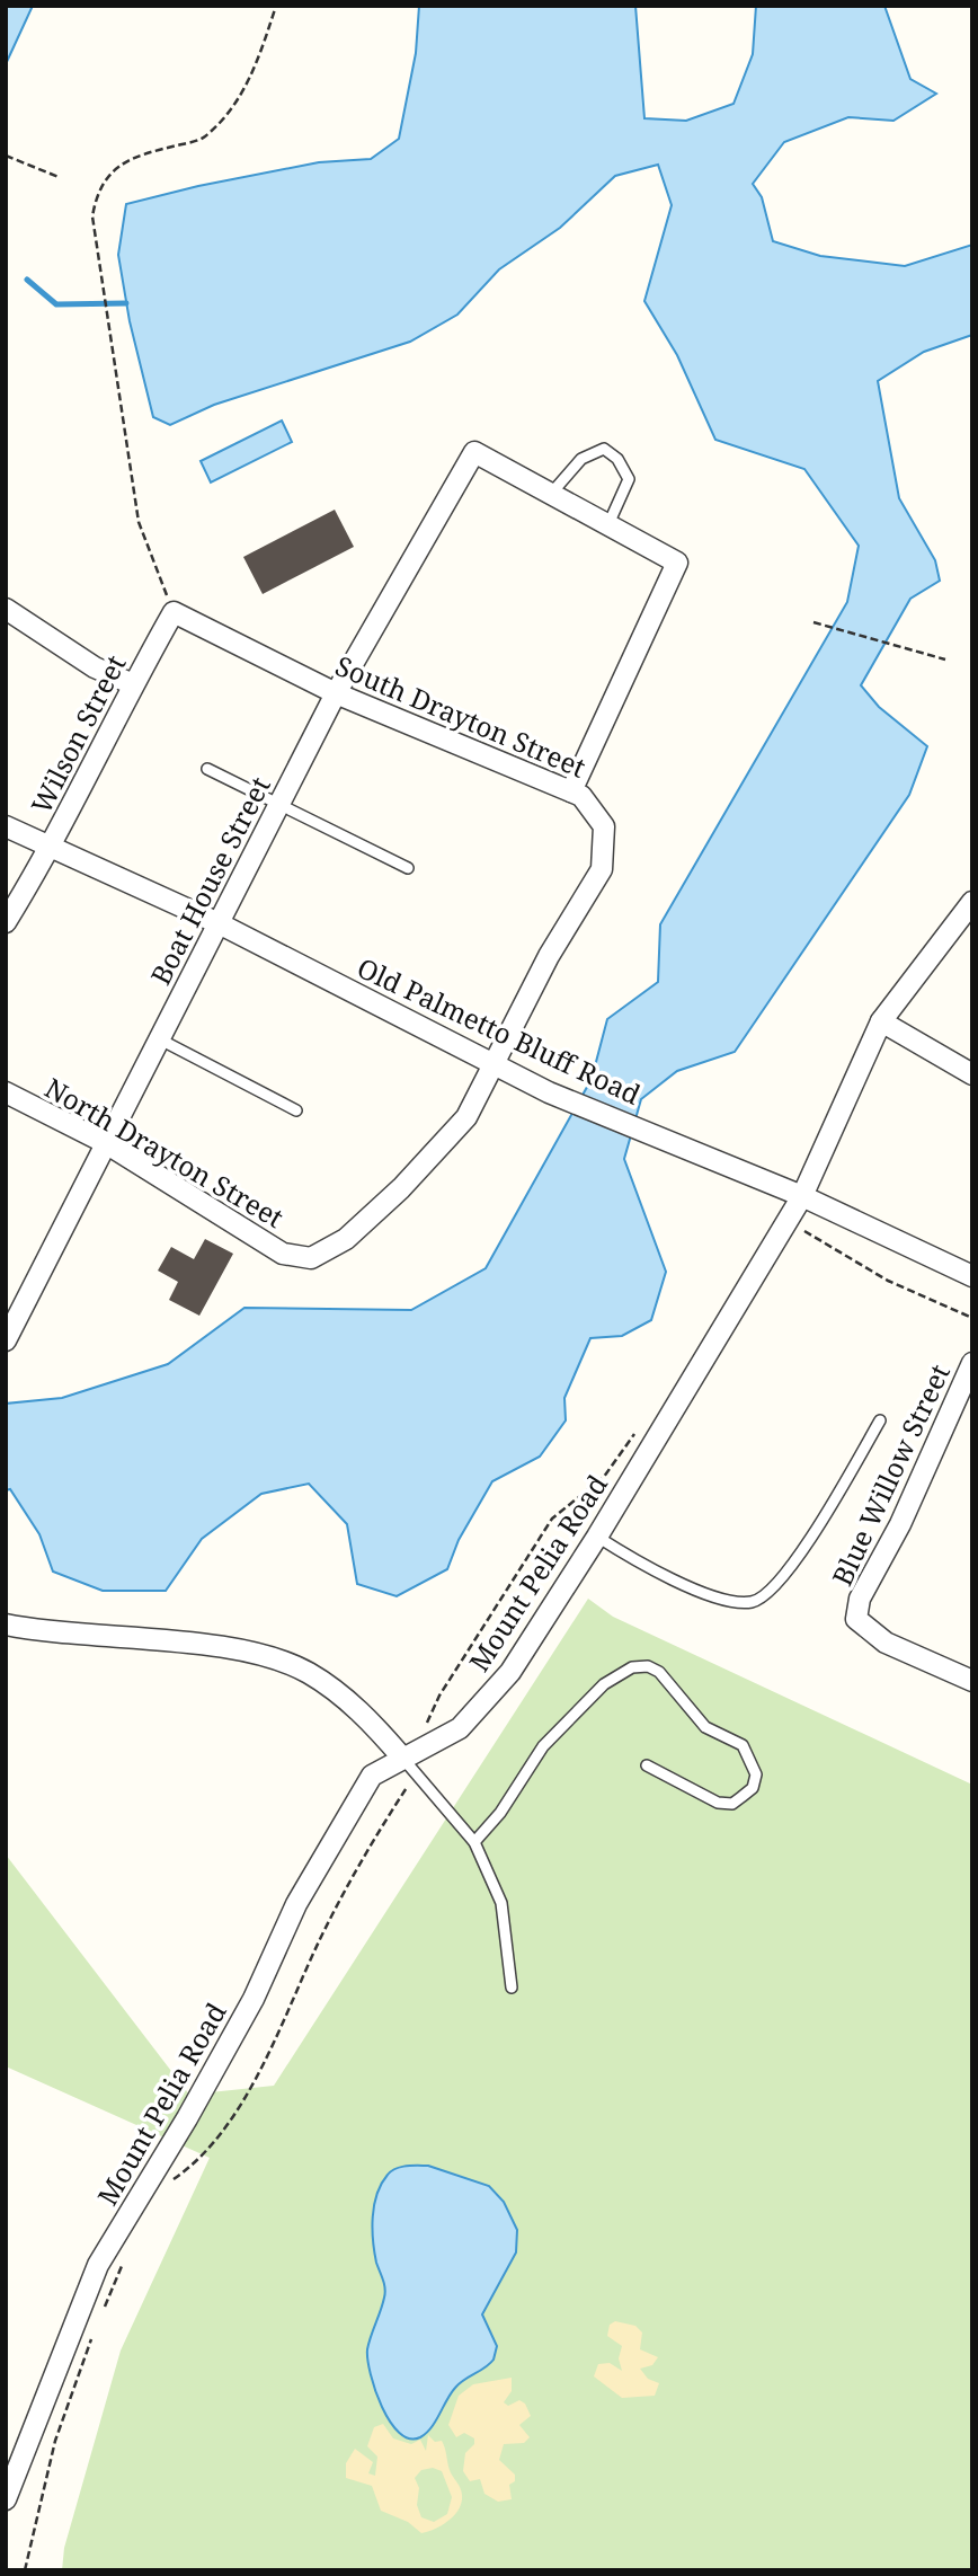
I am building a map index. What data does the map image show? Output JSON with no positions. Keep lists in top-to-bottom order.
{
  "streets": {
    "street": [
      "South Drayton Street",
      "Wilson Street",
      "Boat House Street",
      "Old Palmetto Bluff Road",
      "North Drayton Street",
      "Blue Willow Street",
      "Mount Pelia Road"
    ]
  },
  "crossings": [
    ["South Drayton Street", "Wilson Street"],
    ["South Drayton Street", "Boat House Street"],
    ["South Drayton Street", "Old Palmetto Bluff Road"],
    ["South Drayton Street", "North Drayton Street"],
    ["Wilson Street", "Old Palmetto Bluff Road"],
    ["Boat House Street", "Old Palmetto Bluff Road"],
    ["Boat House Street", "North Drayton Street"],
    ["Old Palmetto Bluff Road", "North Drayton Street"],
    ["Old Palmetto Bluff Road", "Mount Pelia Road"]
  ]
}
